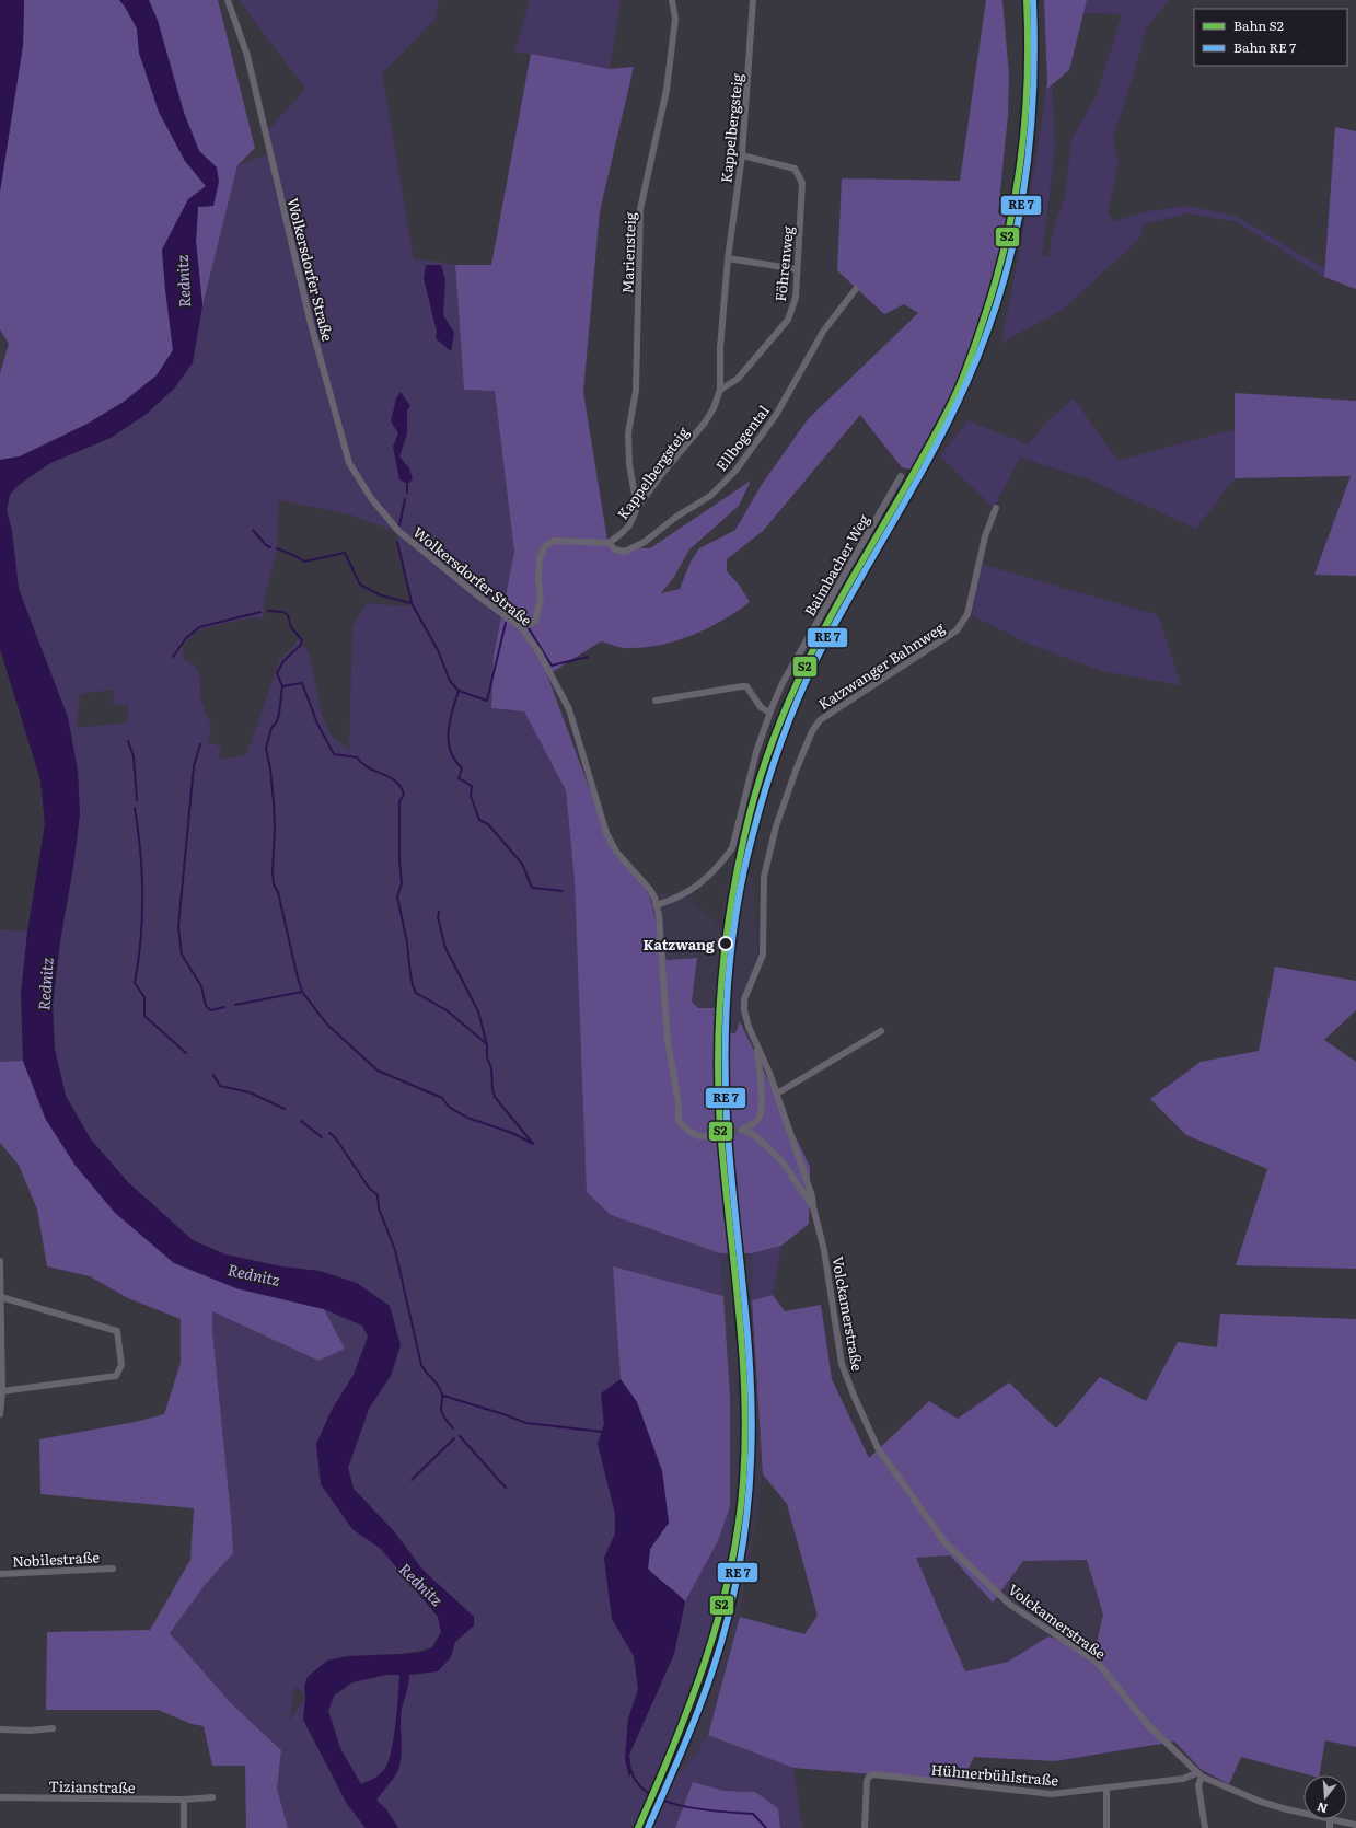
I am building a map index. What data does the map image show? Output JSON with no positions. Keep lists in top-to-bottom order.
{
  "streets": {
    "street": [
      "Kappelbergsteig",
      "Mariensteig",
      "Föhrenweg",
      "Wolkersdorfer Straße",
      "Ellbogental",
      "Baimbacher Weg",
      "Katzwanger Bahnweg",
      "Volckamerstraße",
      "Nobilestraße",
      "Hühnerbühlstraße",
      "Tizianstraße"
    ]
  },
  "crossings": [
    ["Kappelbergsteig", "Mariensteig"],
    ["Kappelbergsteig", "Föhrenweg"],
    ["Kappelbergsteig", "Ellbogental"],
    ["Wolkersdorfer Straße", "Baimbacher Weg"],
    ["Volckamerstraße", "Hühnerbühlstraße"]
  ],
  "water": ["Rednitz"],
  "places": ["Katzwang"],
  "lines": ["rail line S2"],
  "legend": ["Bahn S2", "Bahn RE 7"],
  "north": "bottom"
}
